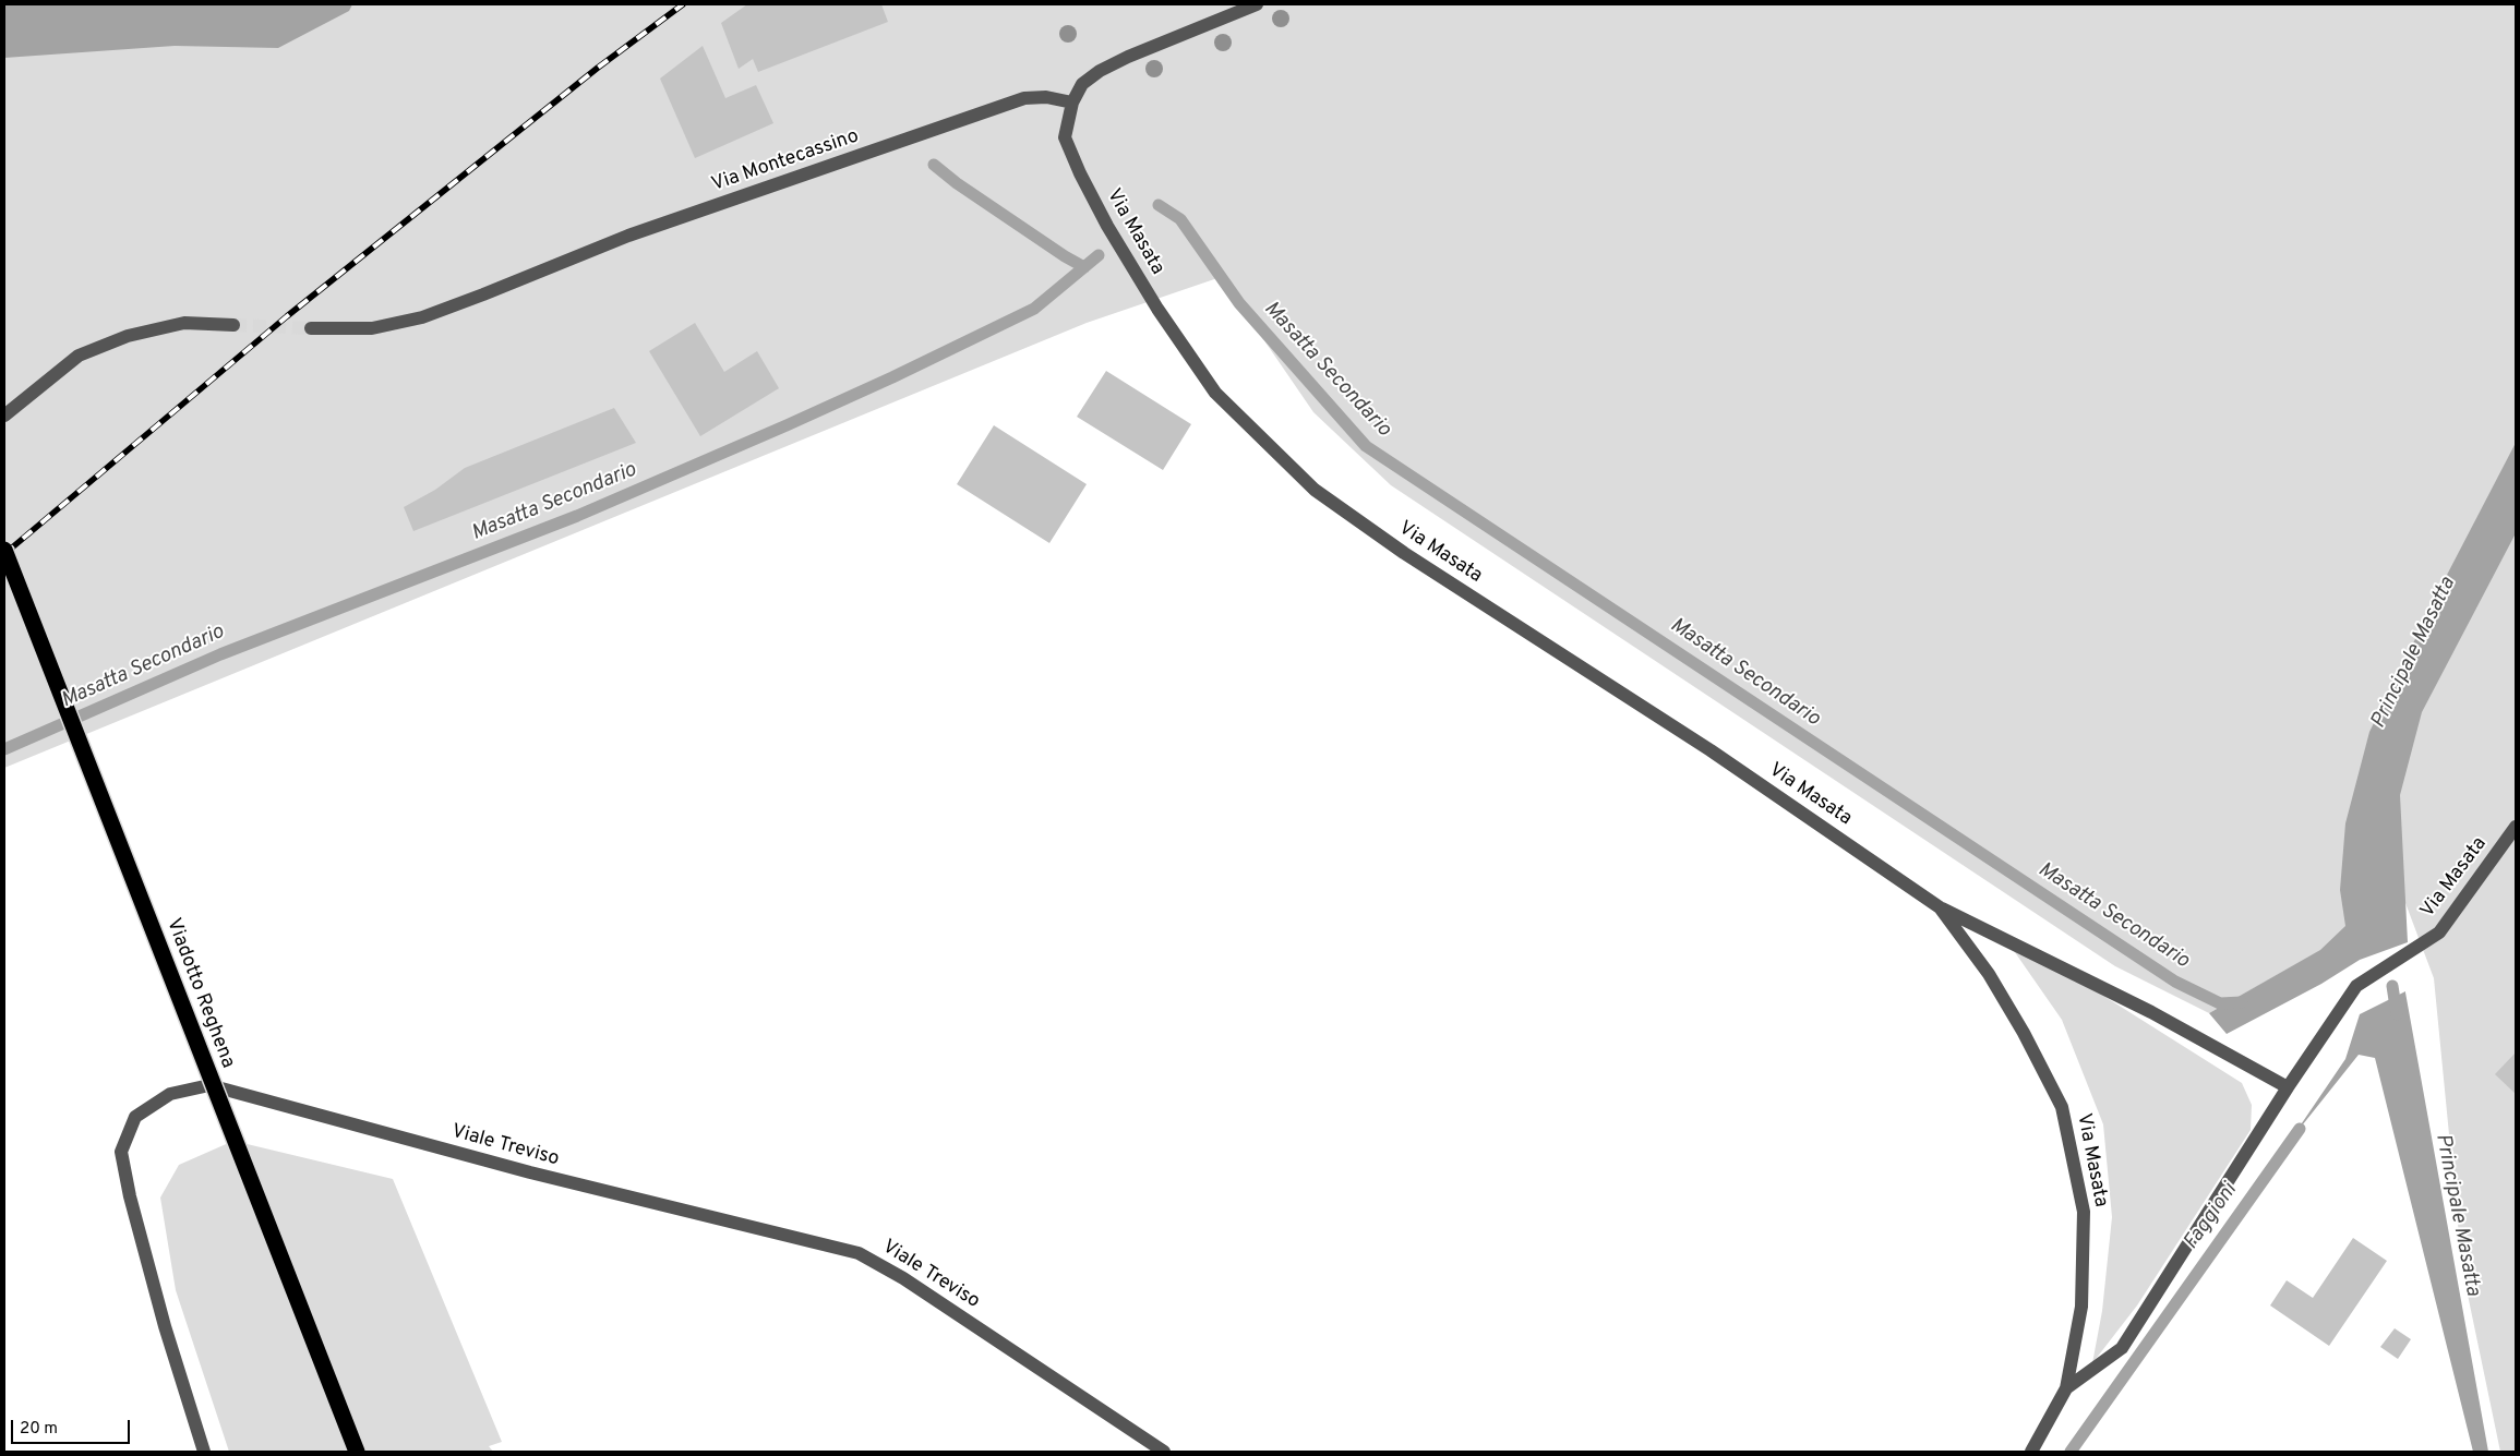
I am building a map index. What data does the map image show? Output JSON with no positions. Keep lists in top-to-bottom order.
{
  "streets": {
    "highway": ["Viadotto Reghena"],
    "street": ["Via Montecassino", "Via Masata", "Viale Treviso"]
  },
  "crossings": [
    ["Via Montecassino", "Via Masata"]
  ],
  "water": ["Masatta Secondario", "Principale Masatta", "Faggioni"],
  "scale_bar": "20 m"
}
